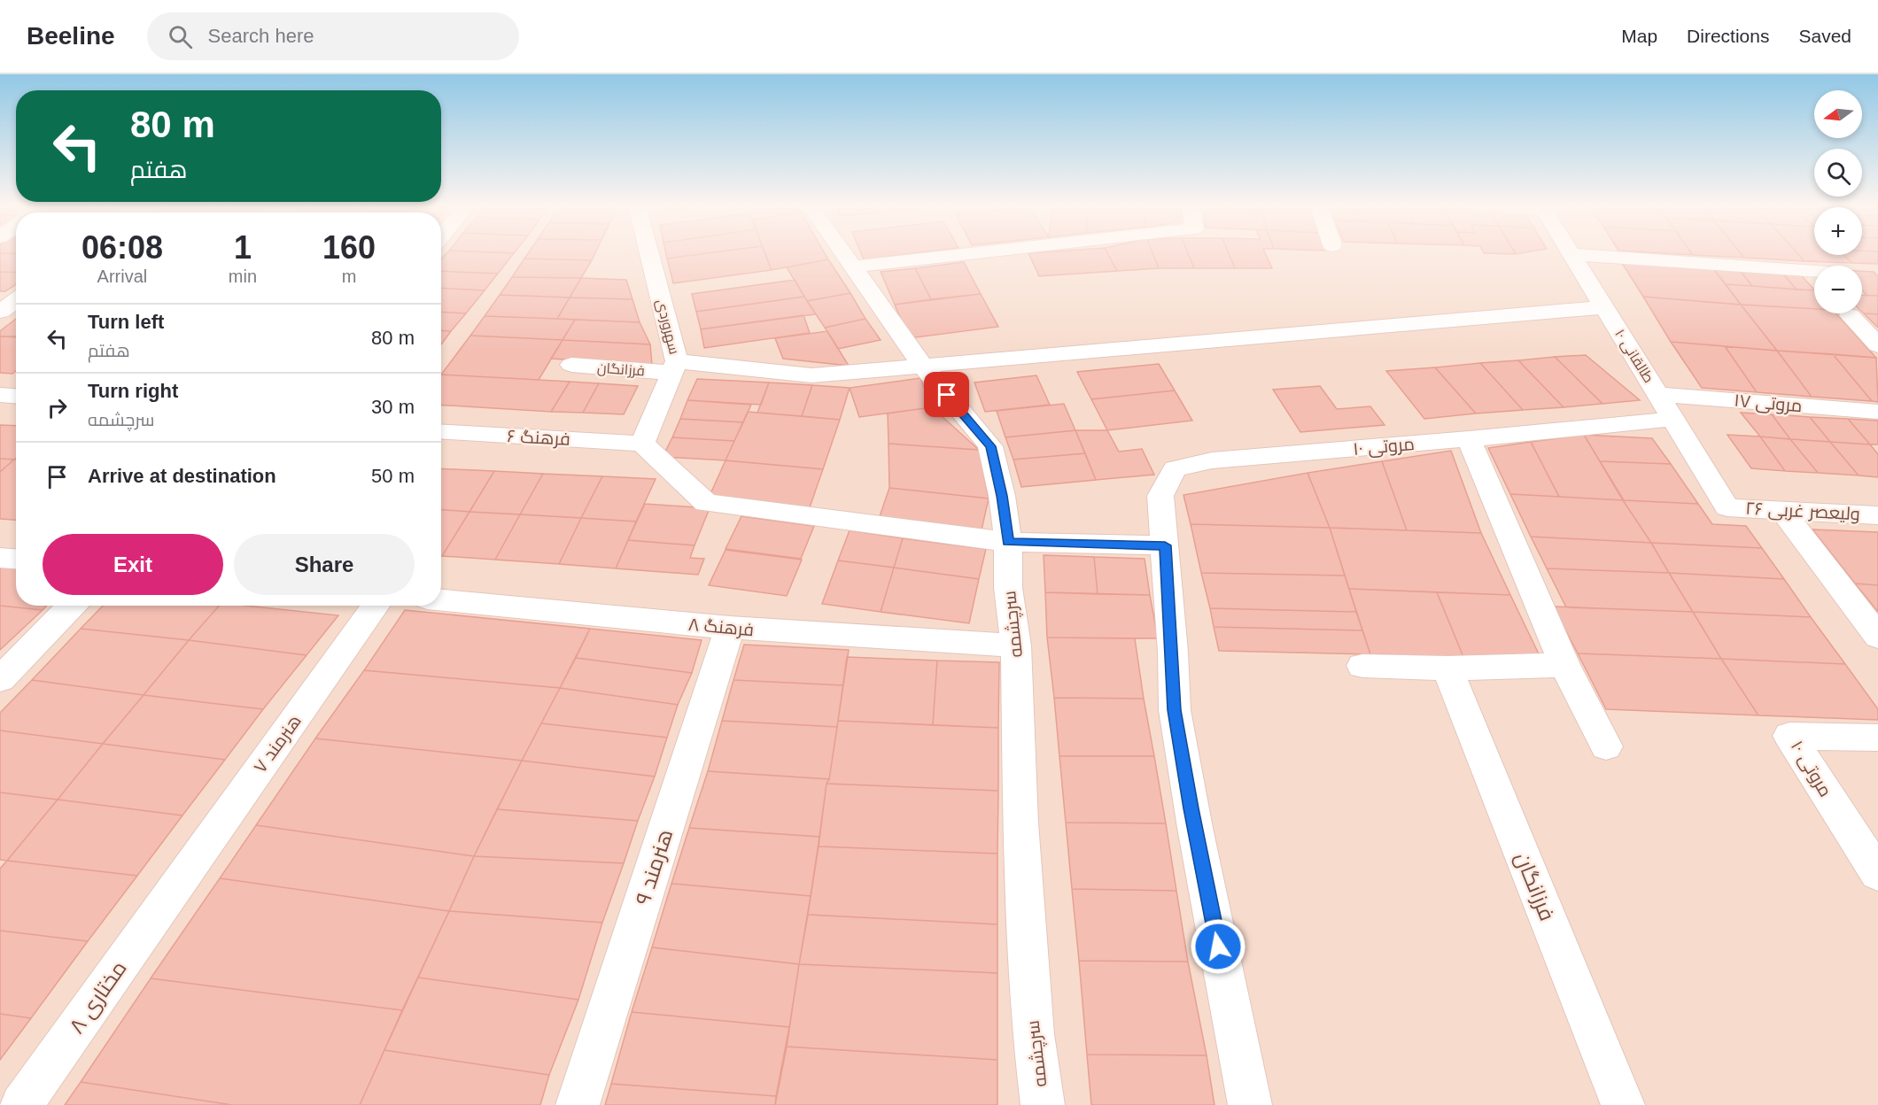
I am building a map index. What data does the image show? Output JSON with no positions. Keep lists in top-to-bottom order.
{
  "streets": {
    "street": [
      "سهروردی",
      "طالقانی ۱۰",
      "فرزانگان",
      "مروتی ۱۷",
      "فرهنگ ۶",
      "مروتی ۱۰",
      "ولیعصر غربی ۲۶",
      "سرچشمه",
      "فرهنگ ۸",
      "هنرمند ۷",
      "هنرمند ۹",
      "مختاری ۸"
    ]
  },
  "crossings": [
    ["سهروردی", "فرزانگان"],
    ["سهروردی", "فرهنگ ۶"],
    ["طالقانی ۱۰", "فرزانگان"],
    ["طالقانی ۱۰", "مروتی ۱۷"],
    ["طالقانی ۱۰", "مروتی ۱۰"],
    ["طالقانی ۱۰", "ولیعصر غربی ۲۶"],
    ["فرزانگان", "سرچشمه"],
    ["سرچشمه", "فرهنگ ۸"],
    ["فرهنگ ۸", "هنرمند ۹"],
    ["هنرمند ۷", "مختاری ۸"]
  ],
  "north": "left",
  "page": {
    "header": "Beeline",
    "search": "Search here",
    "nav": ["Map", "Directions", "Saved"],
    "map_buttons": ["+", "−"],
    "turn": ["80 m", "هفتم"],
    "eta": [
      "06:08",
      "Arrival",
      "1",
      "min",
      "160",
      "m"
    ],
    "list": [
      {
        "name": "Turn left",
        "note": "هفتم",
        "value": "80 m"
      },
      {
        "name": "Turn right",
        "note": "سرچشمه",
        "value": "30 m"
      },
      {
        "name": "Arrive at destination",
        "value": "50 m"
      }
    ],
    "buttons": ["Exit", "Share"]
  }
}
